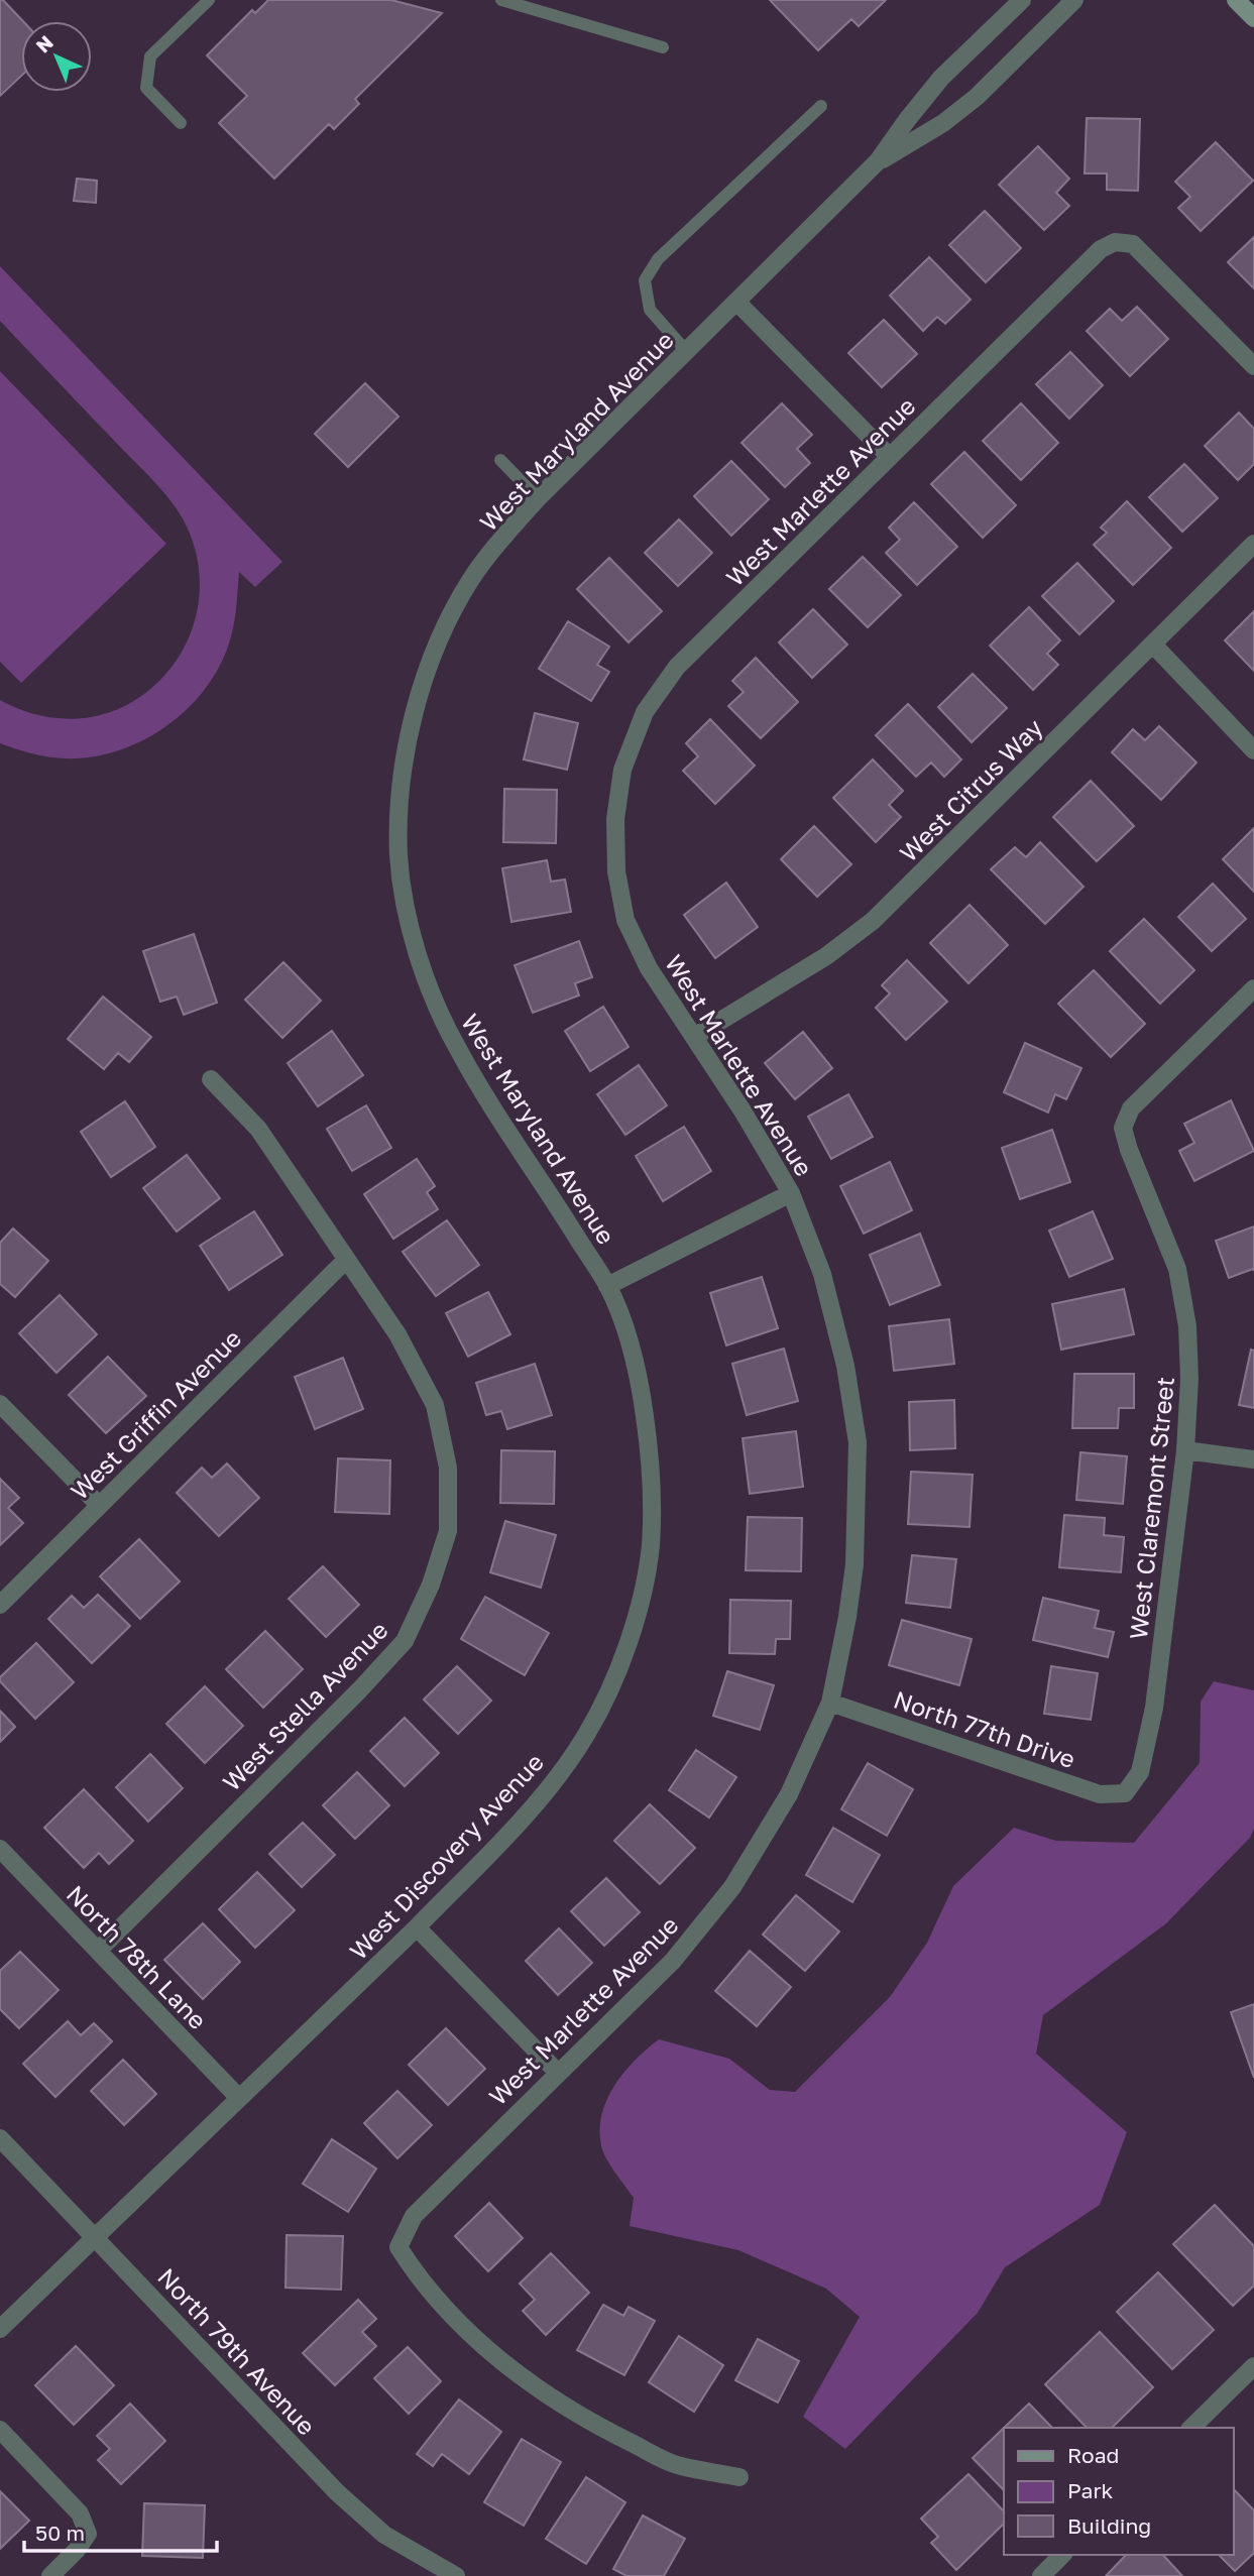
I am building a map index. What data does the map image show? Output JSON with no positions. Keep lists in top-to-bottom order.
{
  "streets": {
    "street": [
      "West Maryland Avenue",
      "West Marlette Avenue",
      "West Citrus Way",
      "West Griffin Avenue",
      "West Claremont Street",
      "West Stella Avenue",
      "North 77th Drive",
      "West Discovery Avenue",
      "North 78th Lane",
      "North 79th Avenue"
    ]
  },
  "crossings": [
    ["West Maryland Avenue", "West Discovery Avenue"],
    ["West Marlette Avenue", "West Citrus Way"],
    ["West Marlette Avenue", "North 77th Drive"],
    ["West Griffin Avenue", "West Stella Avenue"],
    ["West Claremont Street", "North 77th Drive"],
    ["West Stella Avenue", "North 78th Lane"],
    ["West Discovery Avenue", "North 78th Lane"],
    ["West Discovery Avenue", "North 79th Avenue"]
  ],
  "legend": ["Road", "Park", "Building"],
  "scale_bar": "50 m",
  "north": "top left"
}
